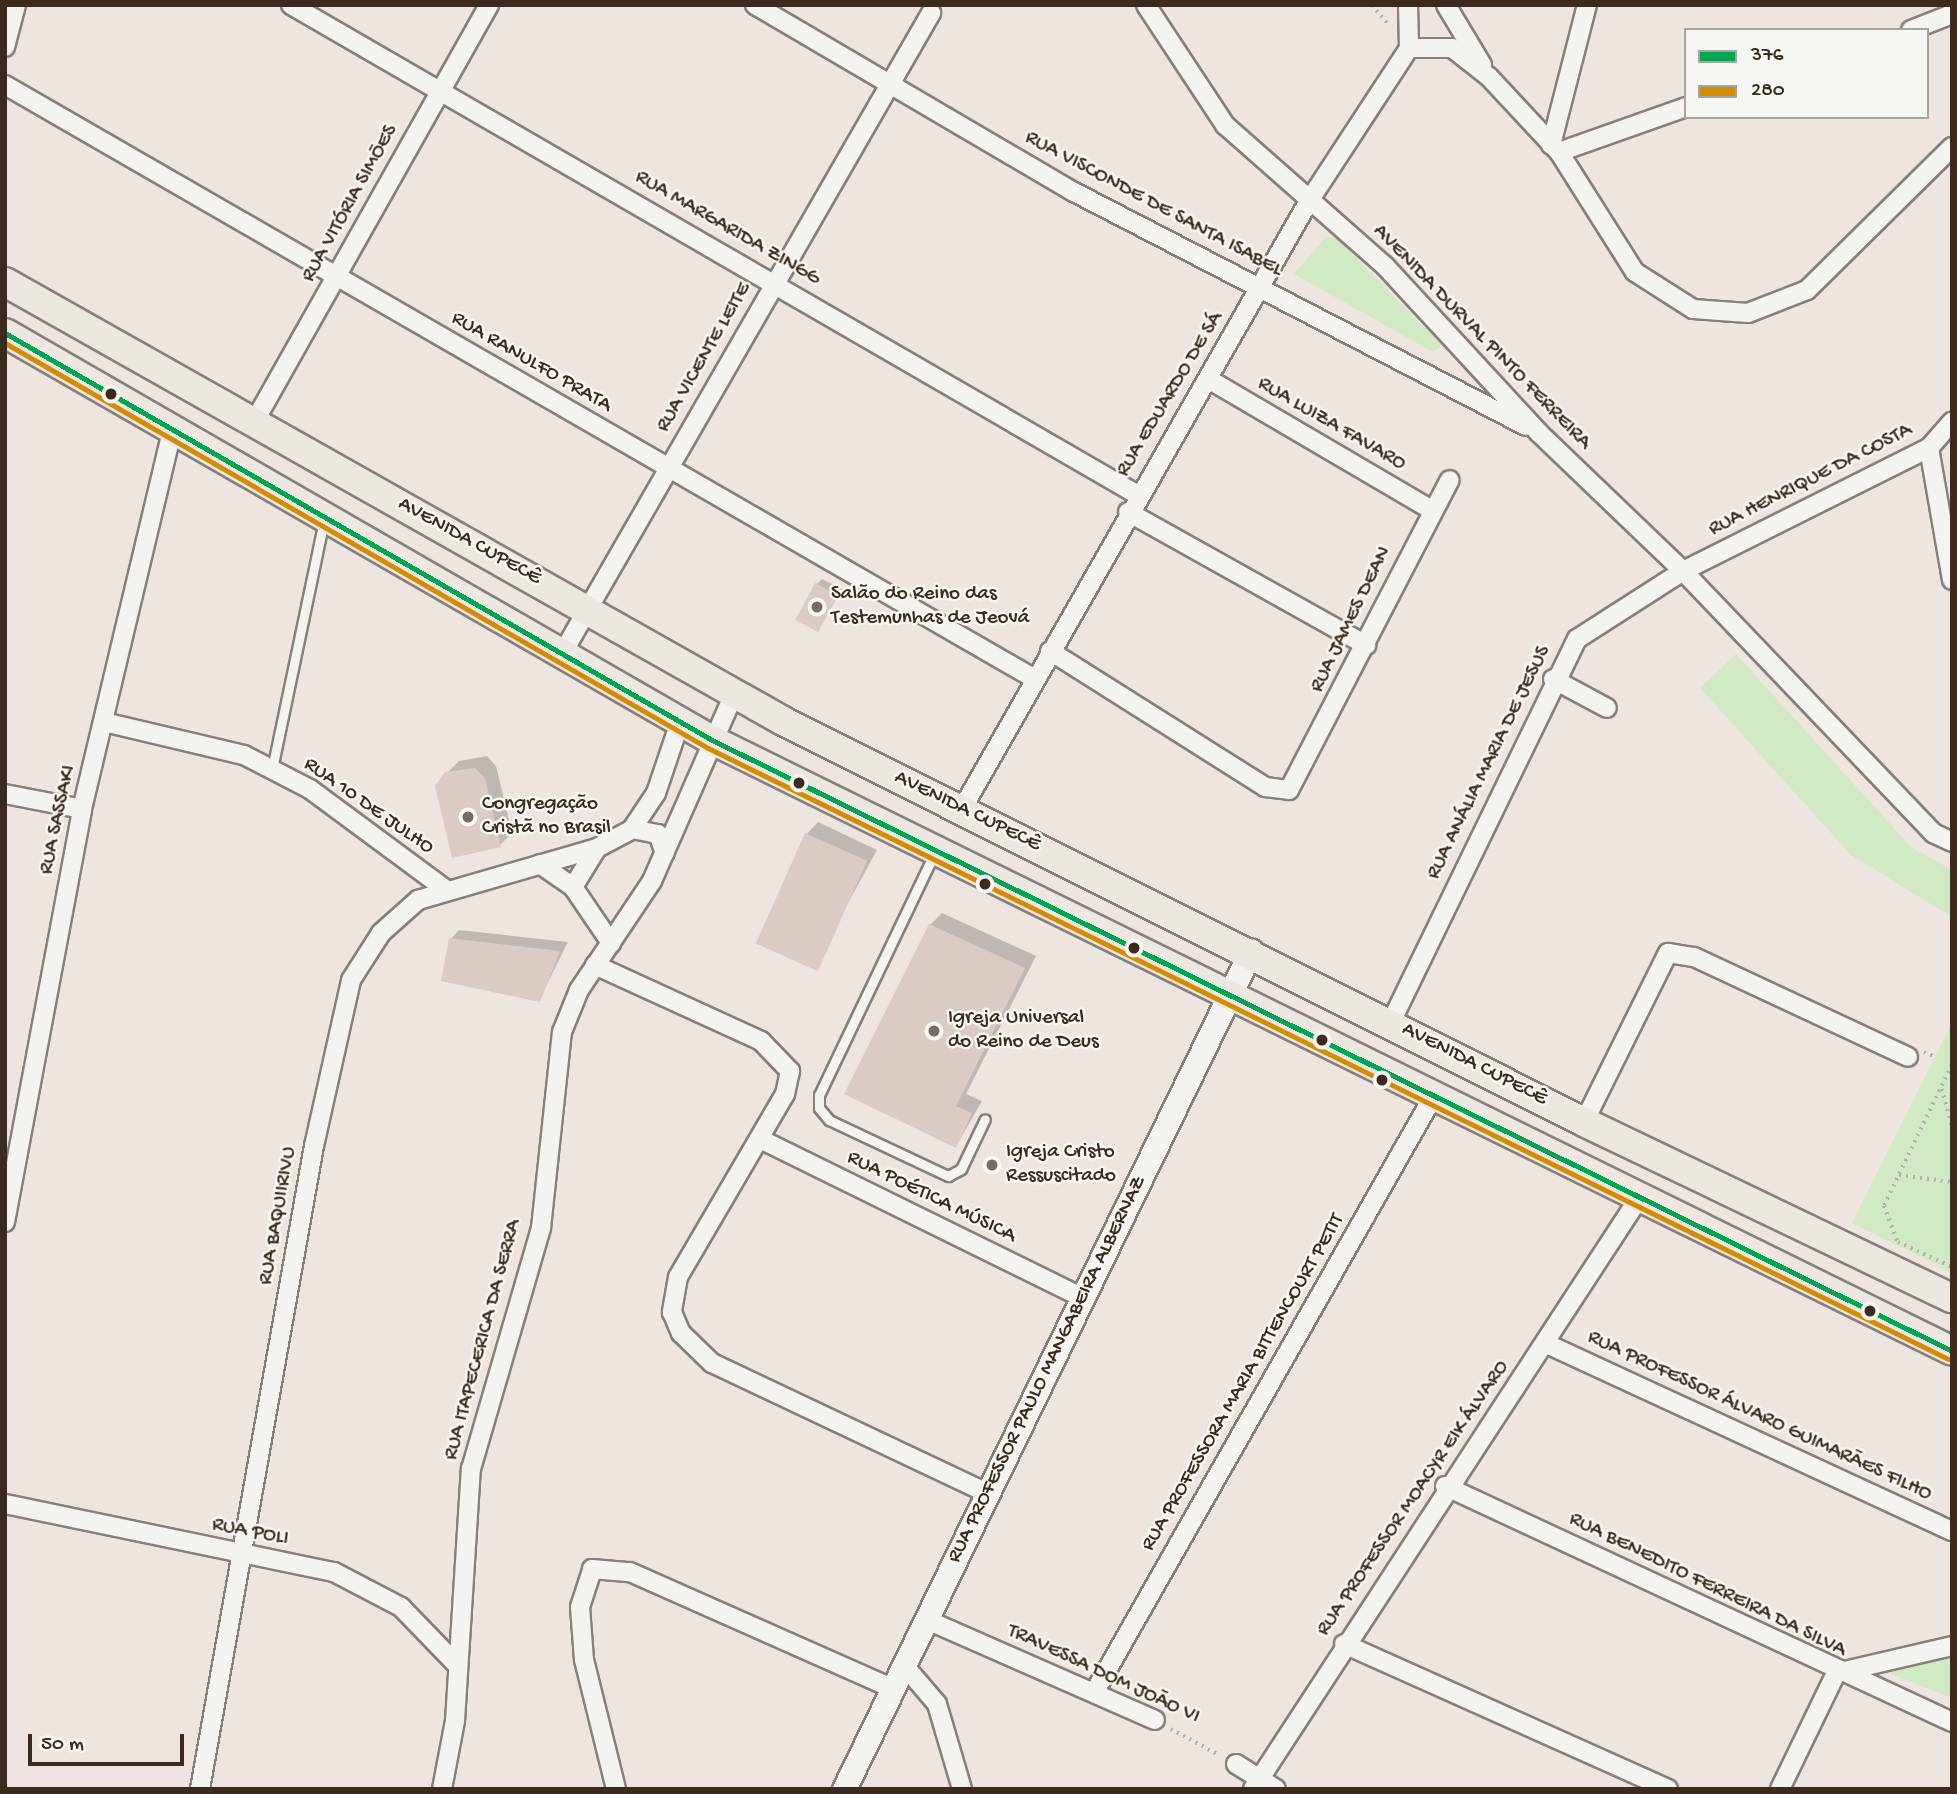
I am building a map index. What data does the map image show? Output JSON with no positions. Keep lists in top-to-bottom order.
{
  "streets": {
    "main road": ["AVENIDA CUPECÊ"],
    "street": [
      "RUA VITÓRIA SIMÕES",
      "RUA VISCONDE DE SANTA ISABEL",
      "RUA MARGARIDA ZINGG",
      "AVENIDA DURVAL PINTO FERREIRA",
      "RUA VICENTE LEITE",
      "RUA RANULFO PRATA",
      "RUA EDUARDO DE SÁ",
      "RUA LUIZA FAVARO",
      "RUA HENRIQUE DA COSTA",
      "RUA JAMES DEAN",
      "RUA ANÁLIA MARIA DE JESUS",
      "RUA 10 DE JULHO",
      "RUA SASSAKI",
      "RUA POÉTICA MÚSICA",
      "RUA BAQUIIRIVU",
      "RUA ITAPECERICA DA SERRA",
      "RUA PROFESSOR PAULO MANGABEIRA ALBERNAZ",
      "RUA PROFESSORA MARIA BITTENCOURT PETIT",
      "RUA PROFESSOR ÁLVARO GUIMARÃES FILHO",
      "RUA PROFESSOR MOACYR EIK ÁLVARO",
      "RUA POLI",
      "RUA BENEDITO FERREIRA DA SILVA",
      "TRAVESSA DOM JOÃO VI"
    ]
  },
  "crossings": [
    ["RUA VITÓRIA SIMÕES", "RUA MARGARIDA ZINGG"],
    ["RUA VITÓRIA SIMÕES", "RUA RANULFO PRATA"],
    ["RUA VITÓRIA SIMÕES", "AVENIDA CUPECÊ"],
    ["RUA VISCONDE DE SANTA ISABEL", "AVENIDA DURVAL PINTO FERREIRA"],
    ["RUA VISCONDE DE SANTA ISABEL", "RUA VICENTE LEITE"],
    ["RUA VISCONDE DE SANTA ISABEL", "RUA EDUARDO DE SÁ"],
    ["RUA MARGARIDA ZINGG", "RUA VICENTE LEITE"],
    ["RUA MARGARIDA ZINGG", "RUA EDUARDO DE SÁ"],
    ["AVENIDA DURVAL PINTO FERREIRA", "RUA EDUARDO DE SÁ"],
    ["AVENIDA DURVAL PINTO FERREIRA", "RUA HENRIQUE DA COSTA"],
    ["AVENIDA DURVAL PINTO FERREIRA", "RUA ANÁLIA MARIA DE JESUS"],
    ["RUA VICENTE LEITE", "RUA RANULFO PRATA"],
    ["RUA VICENTE LEITE", "AVENIDA CUPECÊ"],
    ["RUA RANULFO PRATA", "RUA EDUARDO DE SÁ"],
    ["RUA EDUARDO DE SÁ", "RUA LUIZA FAVARO"],
    ["RUA EDUARDO DE SÁ", "AVENIDA CUPECÊ"],
    ["RUA EDUARDO DE SÁ", "RUA JAMES DEAN"],
    ["RUA LUIZA FAVARO", "RUA JAMES DEAN"],
    ["RUA HENRIQUE DA COSTA", "RUA ANÁLIA MARIA DE JESUS"],
    ["AVENIDA CUPECÊ", "RUA ANÁLIA MARIA DE JESUS"],
    ["AVENIDA CUPECÊ", "RUA ITAPECERICA DA SERRA"],
    ["AVENIDA CUPECÊ", "RUA PROFESSOR PAULO MANGABEIRA ALBERNAZ"],
    ["RUA 10 DE JULHO", "RUA SASSAKI"],
    ["RUA 10 DE JULHO", "RUA BAQUIIRIVU"],
    ["RUA POÉTICA MÚSICA", "RUA PROFESSOR PAULO MANGABEIRA ALBERNAZ"],
    ["RUA BAQUIIRIVU", "RUA POLI"],
    ["RUA ITAPECERICA DA SERRA", "RUA POLI"],
    ["RUA PROFESSOR PAULO MANGABEIRA ALBERNAZ", "TRAVESSA DOM JOÃO VI"],
    ["RUA PROFESSORA MARIA BITTENCOURT PETIT", "TRAVESSA DOM JOÃO VI"],
    ["RUA PROFESSOR ÁLVARO GUIMARÃES FILHO", "RUA PROFESSOR MOACYR EIK ÁLVARO"],
    ["RUA PROFESSOR MOACYR EIK ÁLVARO", "RUA BENEDITO FERREIRA DA SILVA"]
  ],
  "places": [
    "Salão do Reino das Testemunhas de Jeová",
    "Congregação Cristã no Brasil",
    "Igreja Universal do Reino de Deus",
    "Igreja Cristo Ressuscitado"
  ],
  "lines": ["transit line 376", "transit line 280"],
  "legend": ["376", "280"],
  "scale_bar": "50 m"
}
